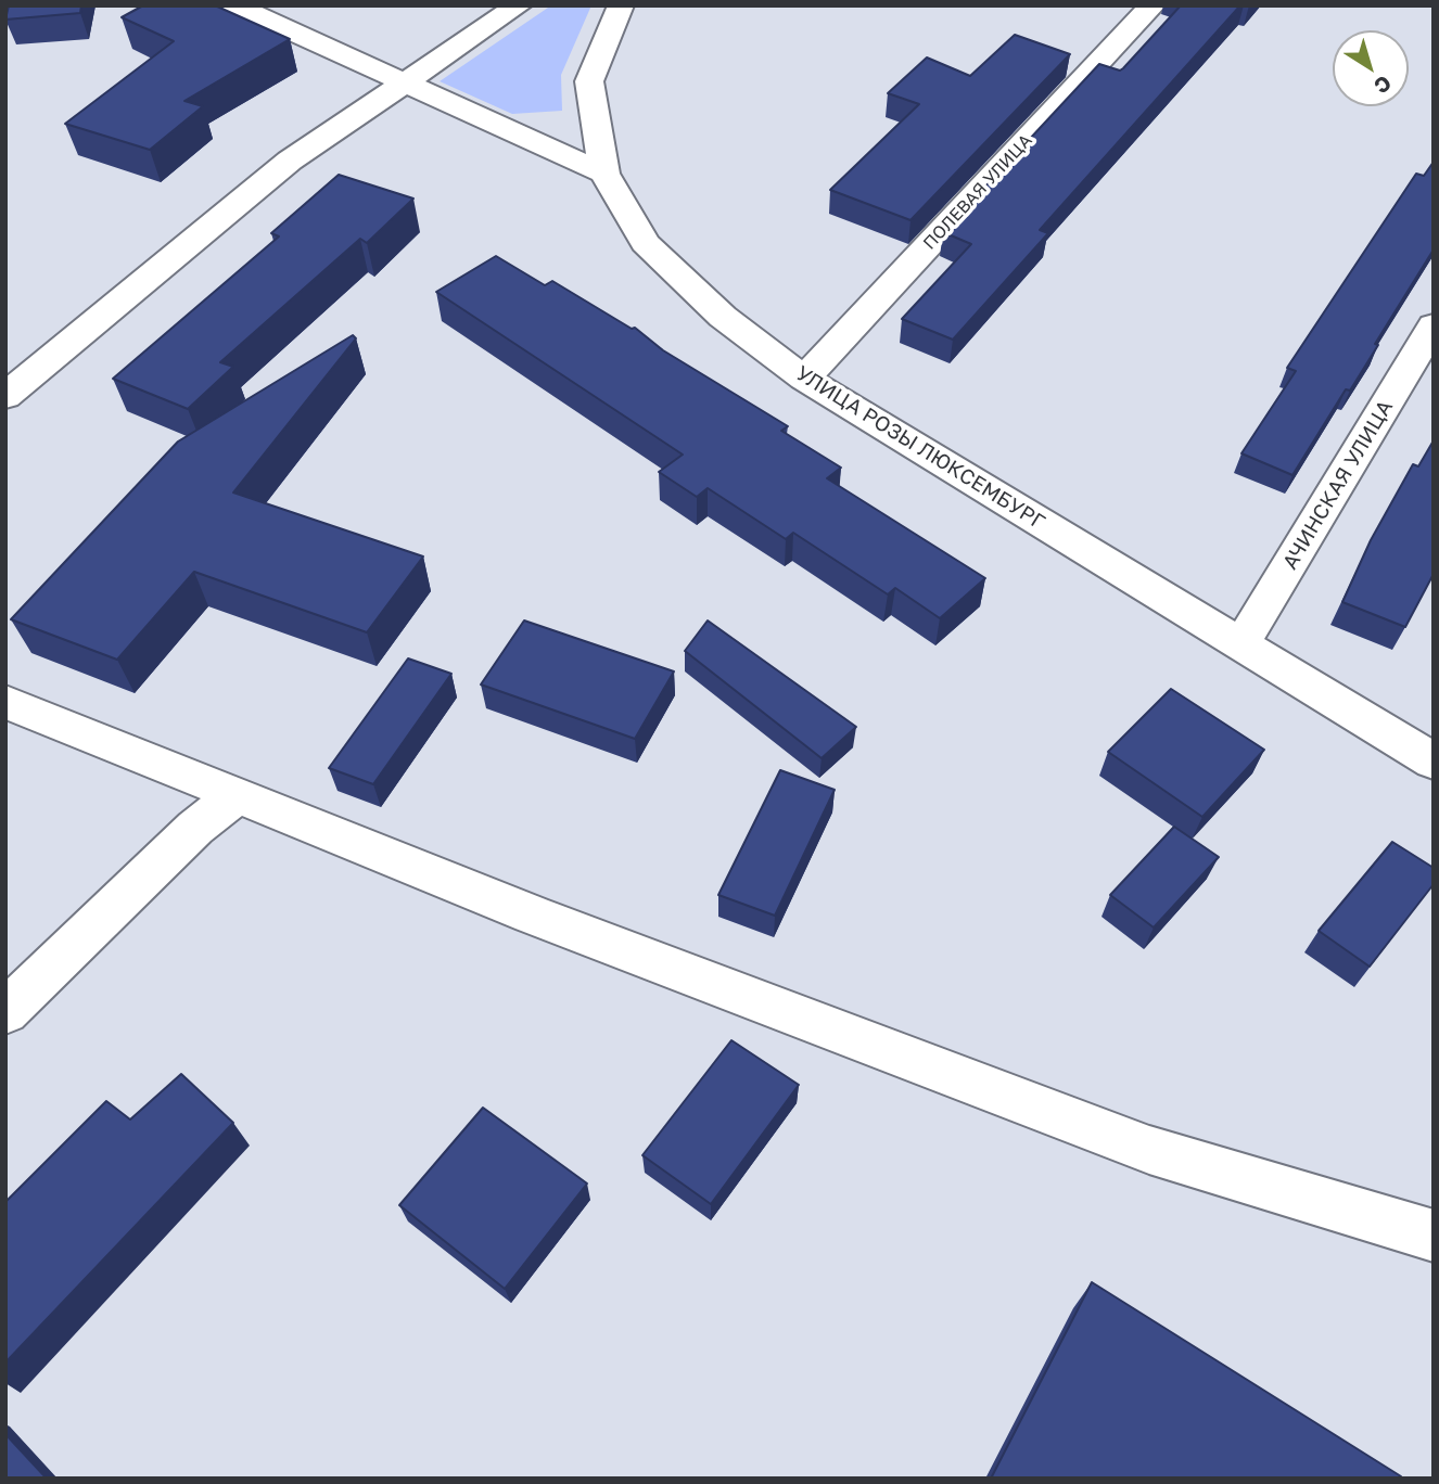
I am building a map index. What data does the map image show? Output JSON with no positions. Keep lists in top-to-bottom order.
{
  "streets": {
    "street": ["ПОЛЕВАЯ УЛИЦА", "УЛИЦА РОЗЫ ЛЮКСЕМБУРГ", "АЧИНСКАЯ УЛИЦА"]
  },
  "crossings": [
    ["ПОЛЕВАЯ УЛИЦА", "УЛИЦА РОЗЫ ЛЮКСЕМБУРГ"],
    ["УЛИЦА РОЗЫ ЛЮКСЕМБУРГ", "АЧИНСКАЯ УЛИЦА"]
  ],
  "north": "bottom right"
}
